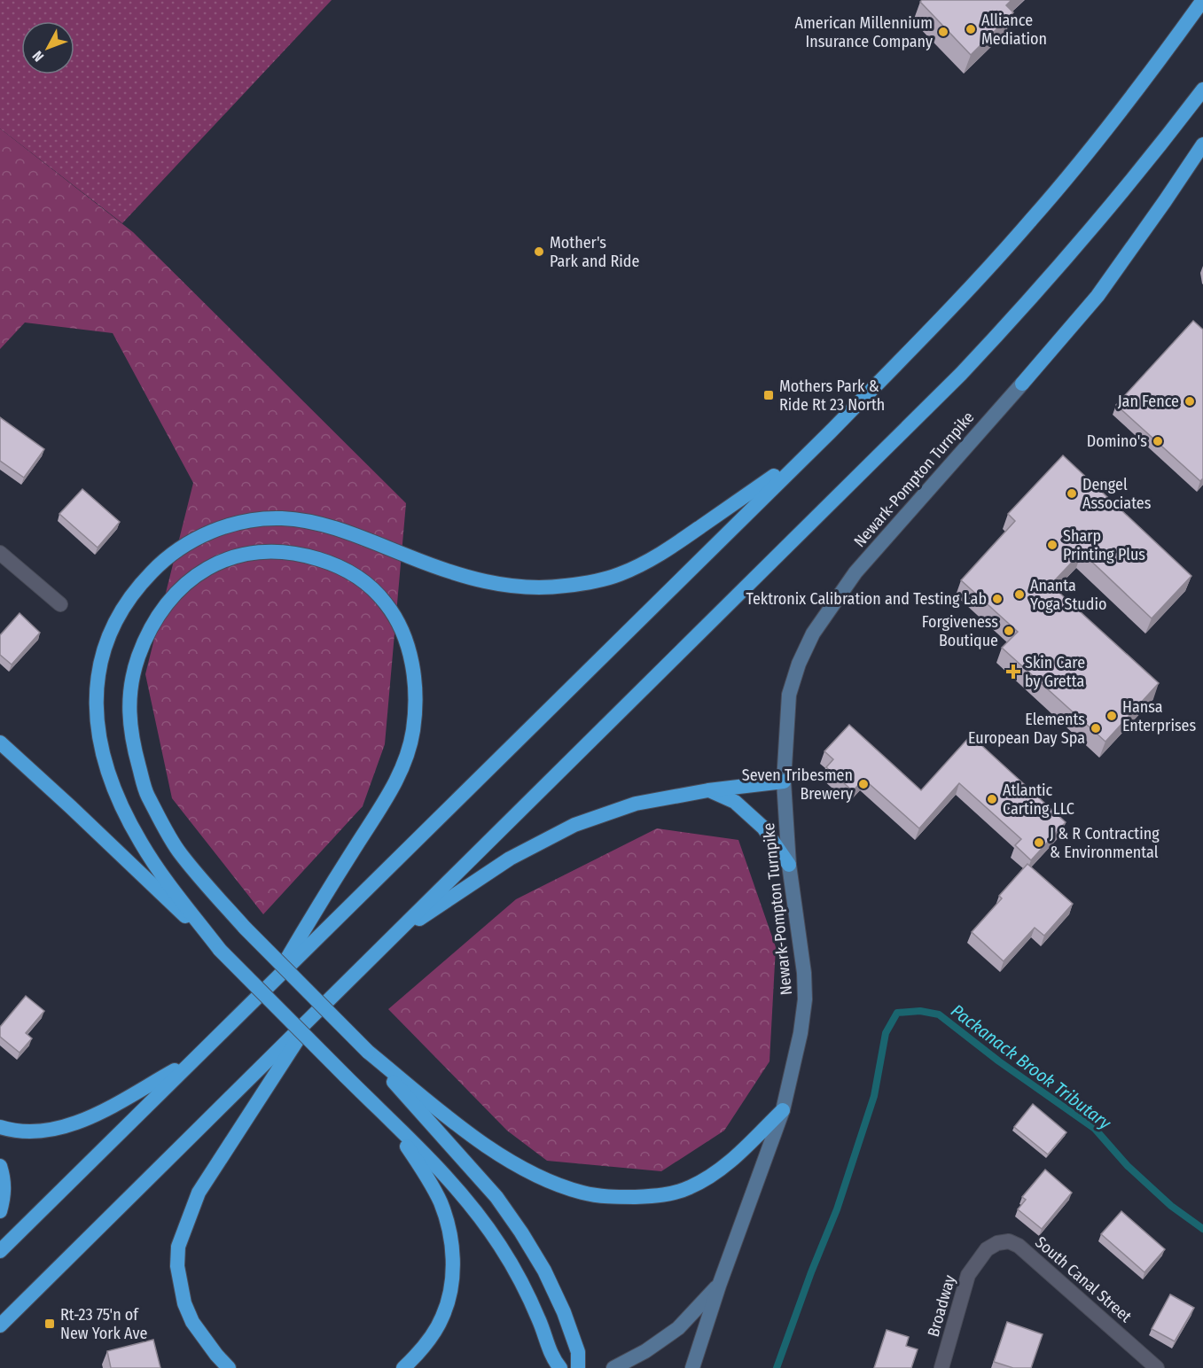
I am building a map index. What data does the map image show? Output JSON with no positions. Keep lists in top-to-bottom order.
{
  "streets": {
    "main road": ["Newark-Pompton Turnpike"],
    "street": ["South Canal Street", "Broadway"]
  },
  "crossings": [
    ["South Canal Street", "Broadway"]
  ],
  "water": ["Packanack Brook Tributary"],
  "places": {
    "other": [
      "Alliance Mediation",
      "American Millennium Insurance Company",
      "Mother's Park and Ride",
      "Jan Fence",
      "Domino's",
      "Dengel Associates",
      "Sharp Printing Plus",
      "Ananta Yoga Studio",
      "Tektronix Calibration and Testing Lab",
      "Forgiveness Boutique",
      "Hansa Enterprises",
      "Elements European Day Spa",
      "Seven Tribesmen Brewery",
      "Atlantic Carting LLC",
      "J & R Contracting & Environmental"
    ],
    "transit": ["Mothers Park & Ride Rt 23 North", "Rt-23 75'n of New York Ave"],
    "health": ["Skin Care by Gretta"]
  },
  "north": "bottom left"
}
